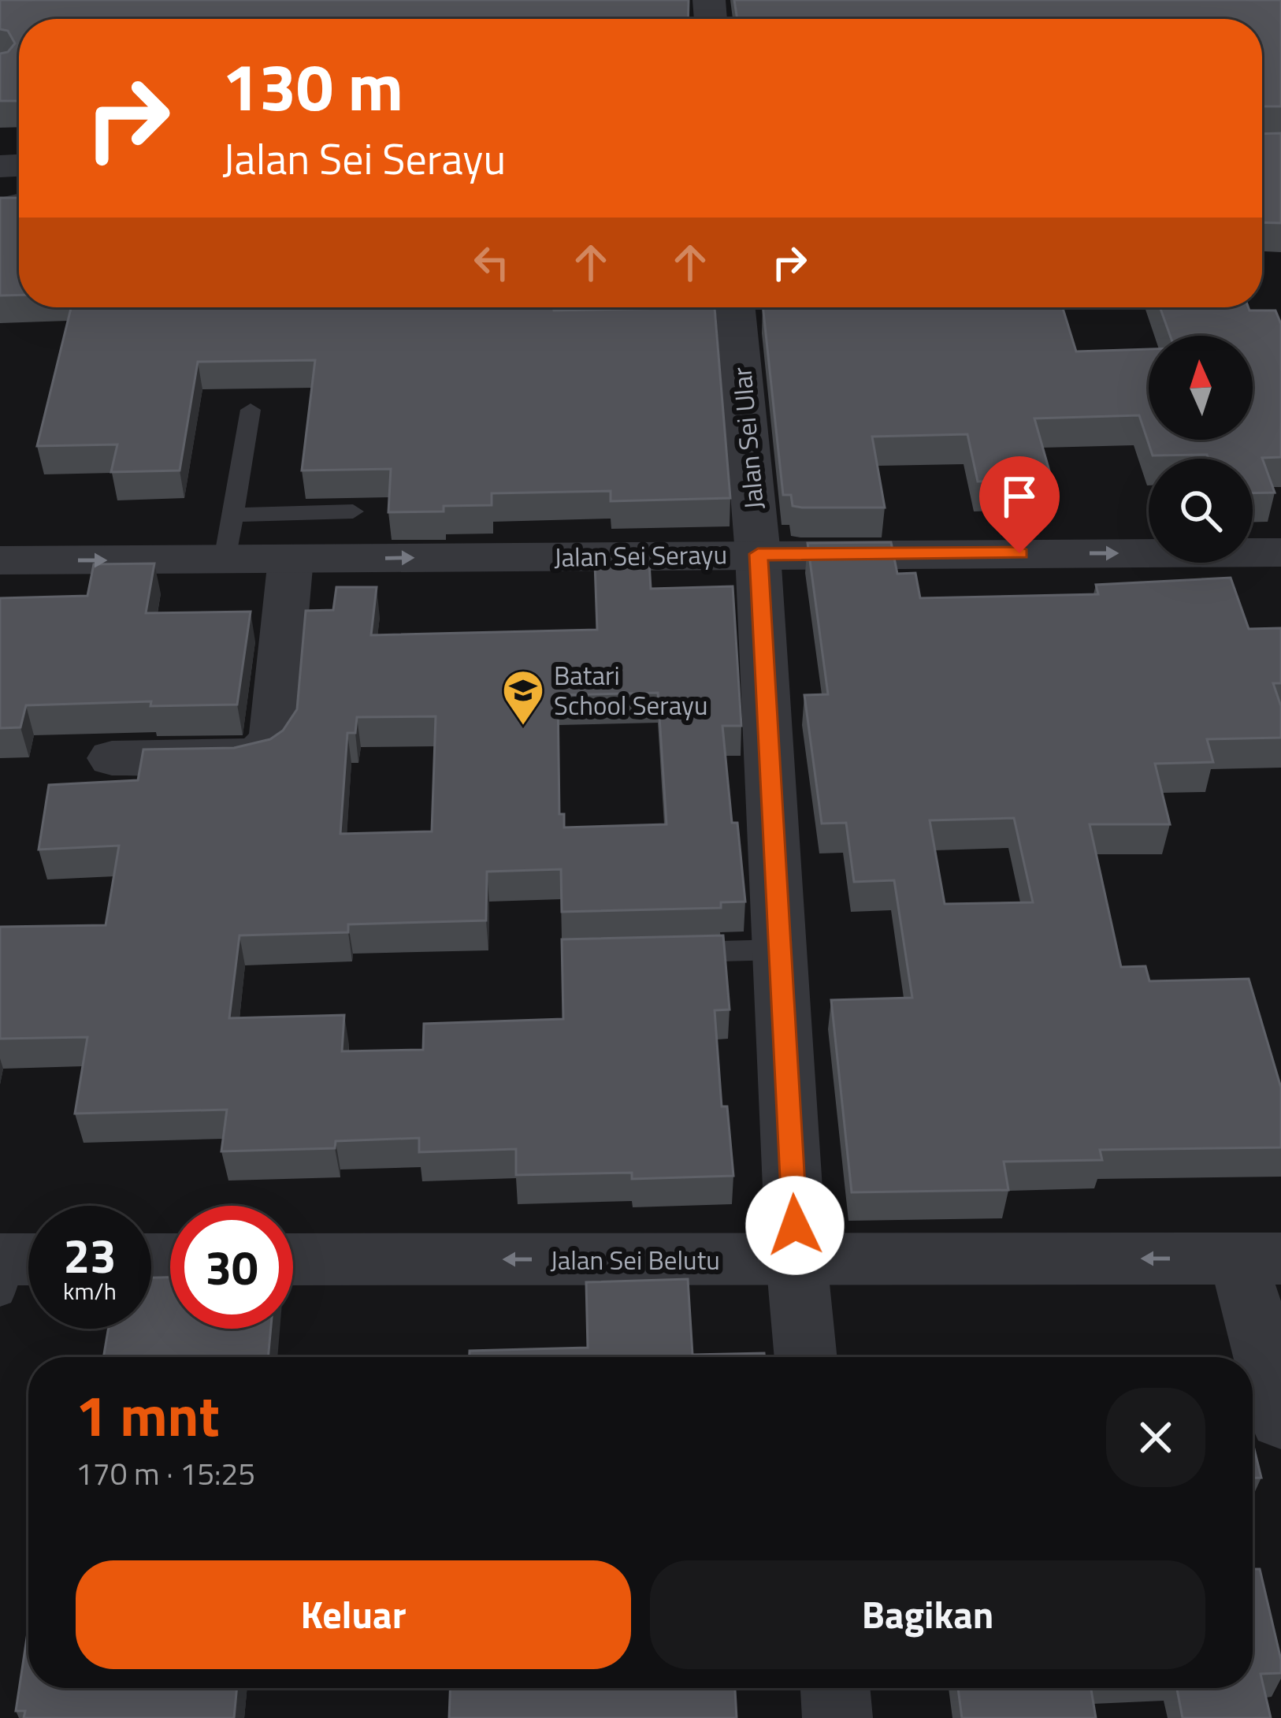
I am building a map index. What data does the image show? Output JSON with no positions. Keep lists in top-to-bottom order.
{
  "streets": {
    "street": ["Jalan Sei Ular", "Jalan Sei Serayu", "Jalan Sei Belutu"]
  },
  "crossings": [
    ["Jalan Sei Ular", "Jalan Sei Serayu"],
    ["Jalan Sei Ular", "Jalan Sei Belutu"]
  ],
  "one_way": ["Jalan Sei Serayu", "Jalan Sei Belutu"],
  "places": {
    "school or university": ["Batari School Serayu"]
  },
  "north": "top",
  "page": {
    "turn": ["130 m", "Jalan Sei Serayu"],
    "speed": "23 km/h",
    "limit": "30",
    "heading": ["1 mnt", "170 m · 15:25"],
    "buttons": ["Keluar", "Bagikan"]
  }
}
